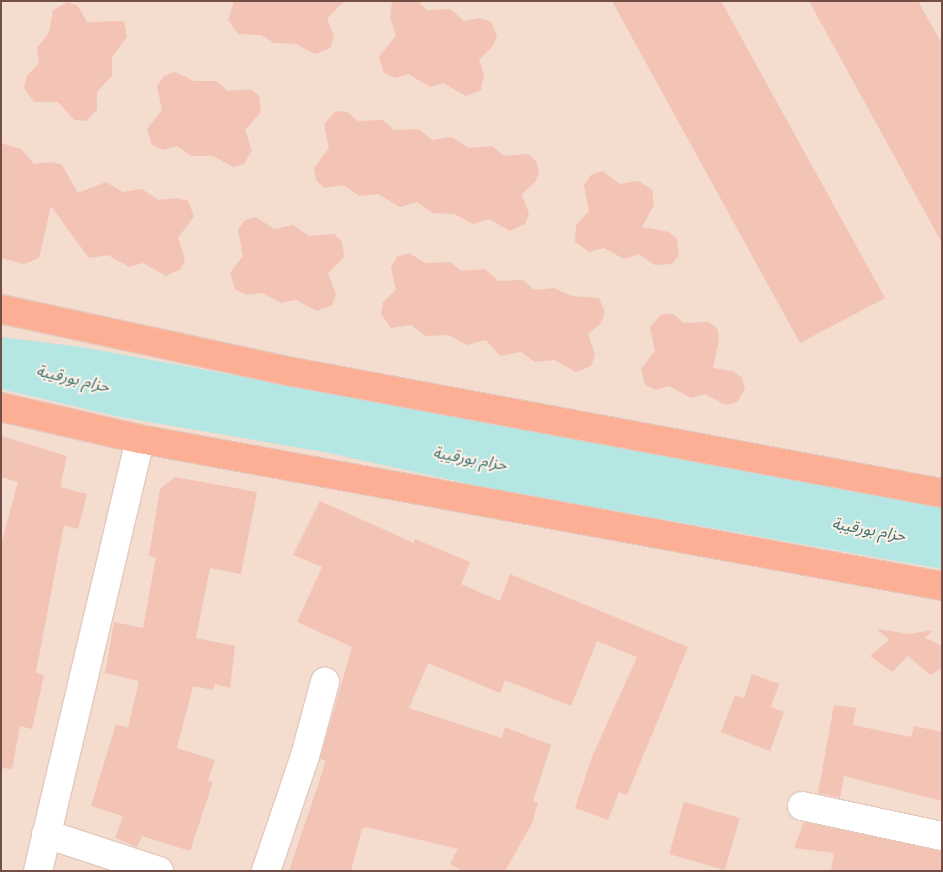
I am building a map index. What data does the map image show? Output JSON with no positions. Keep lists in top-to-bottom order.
{
  "water": ["حزام بورقيبة"]
}
